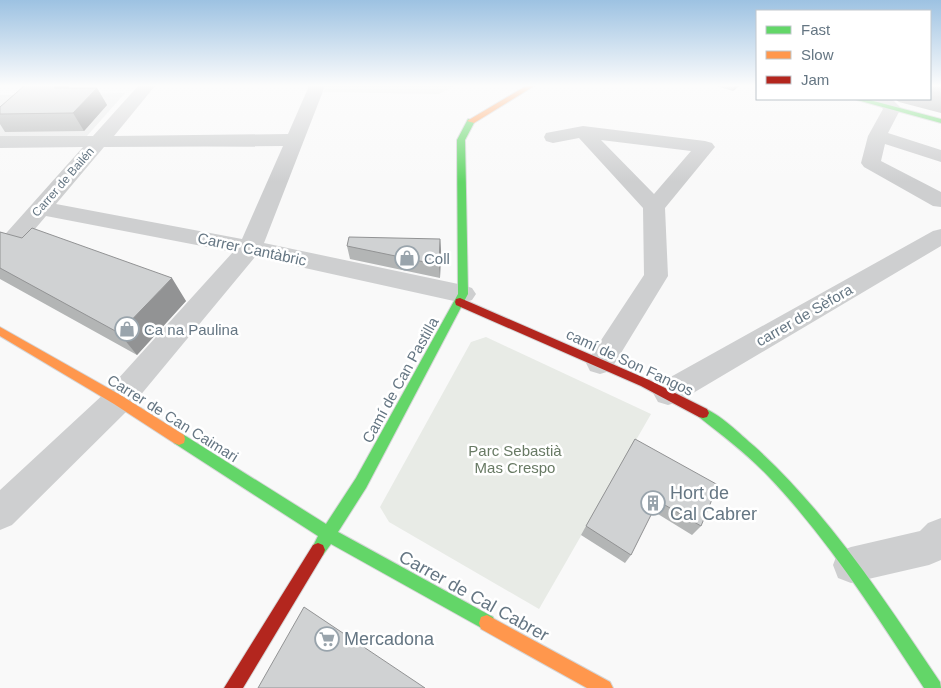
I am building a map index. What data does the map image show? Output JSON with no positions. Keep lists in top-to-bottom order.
{
  "streets": {
    "street": [
      "Carrer de Bailén",
      "Carrer Cantàbric",
      "carrer de Sèfora",
      "camí de Son Fangos",
      "Camí de Can Pastilla",
      "Carrer de Can Caimari",
      "Carrer de Cal Cabrer"
    ]
  },
  "crossings": [
    ["Carrer de Bailén", "Carrer Cantàbric"],
    ["Carrer Cantàbric", "camí de Son Fangos"],
    ["Carrer Cantàbric", "Camí de Can Pastilla"],
    ["carrer de Sèfora", "camí de Son Fangos"],
    ["camí de Son Fangos", "Camí de Can Pastilla"],
    ["Camí de Can Pastilla", "Carrer de Can Caimari"],
    ["Camí de Can Pastilla", "Carrer de Cal Cabrer"],
    ["Carrer de Can Caimari", "Carrer de Cal Cabrer"]
  ],
  "parks": ["Parc Sebastià Mas Crespo"],
  "places": {
    "shop": ["Coll", "Ca na Paulina"],
    "building": ["Hort de Cal Cabrer"],
    "supermarket": ["Mercadona"]
  },
  "legend": ["Fast", "Slow", "Jam"]
}
